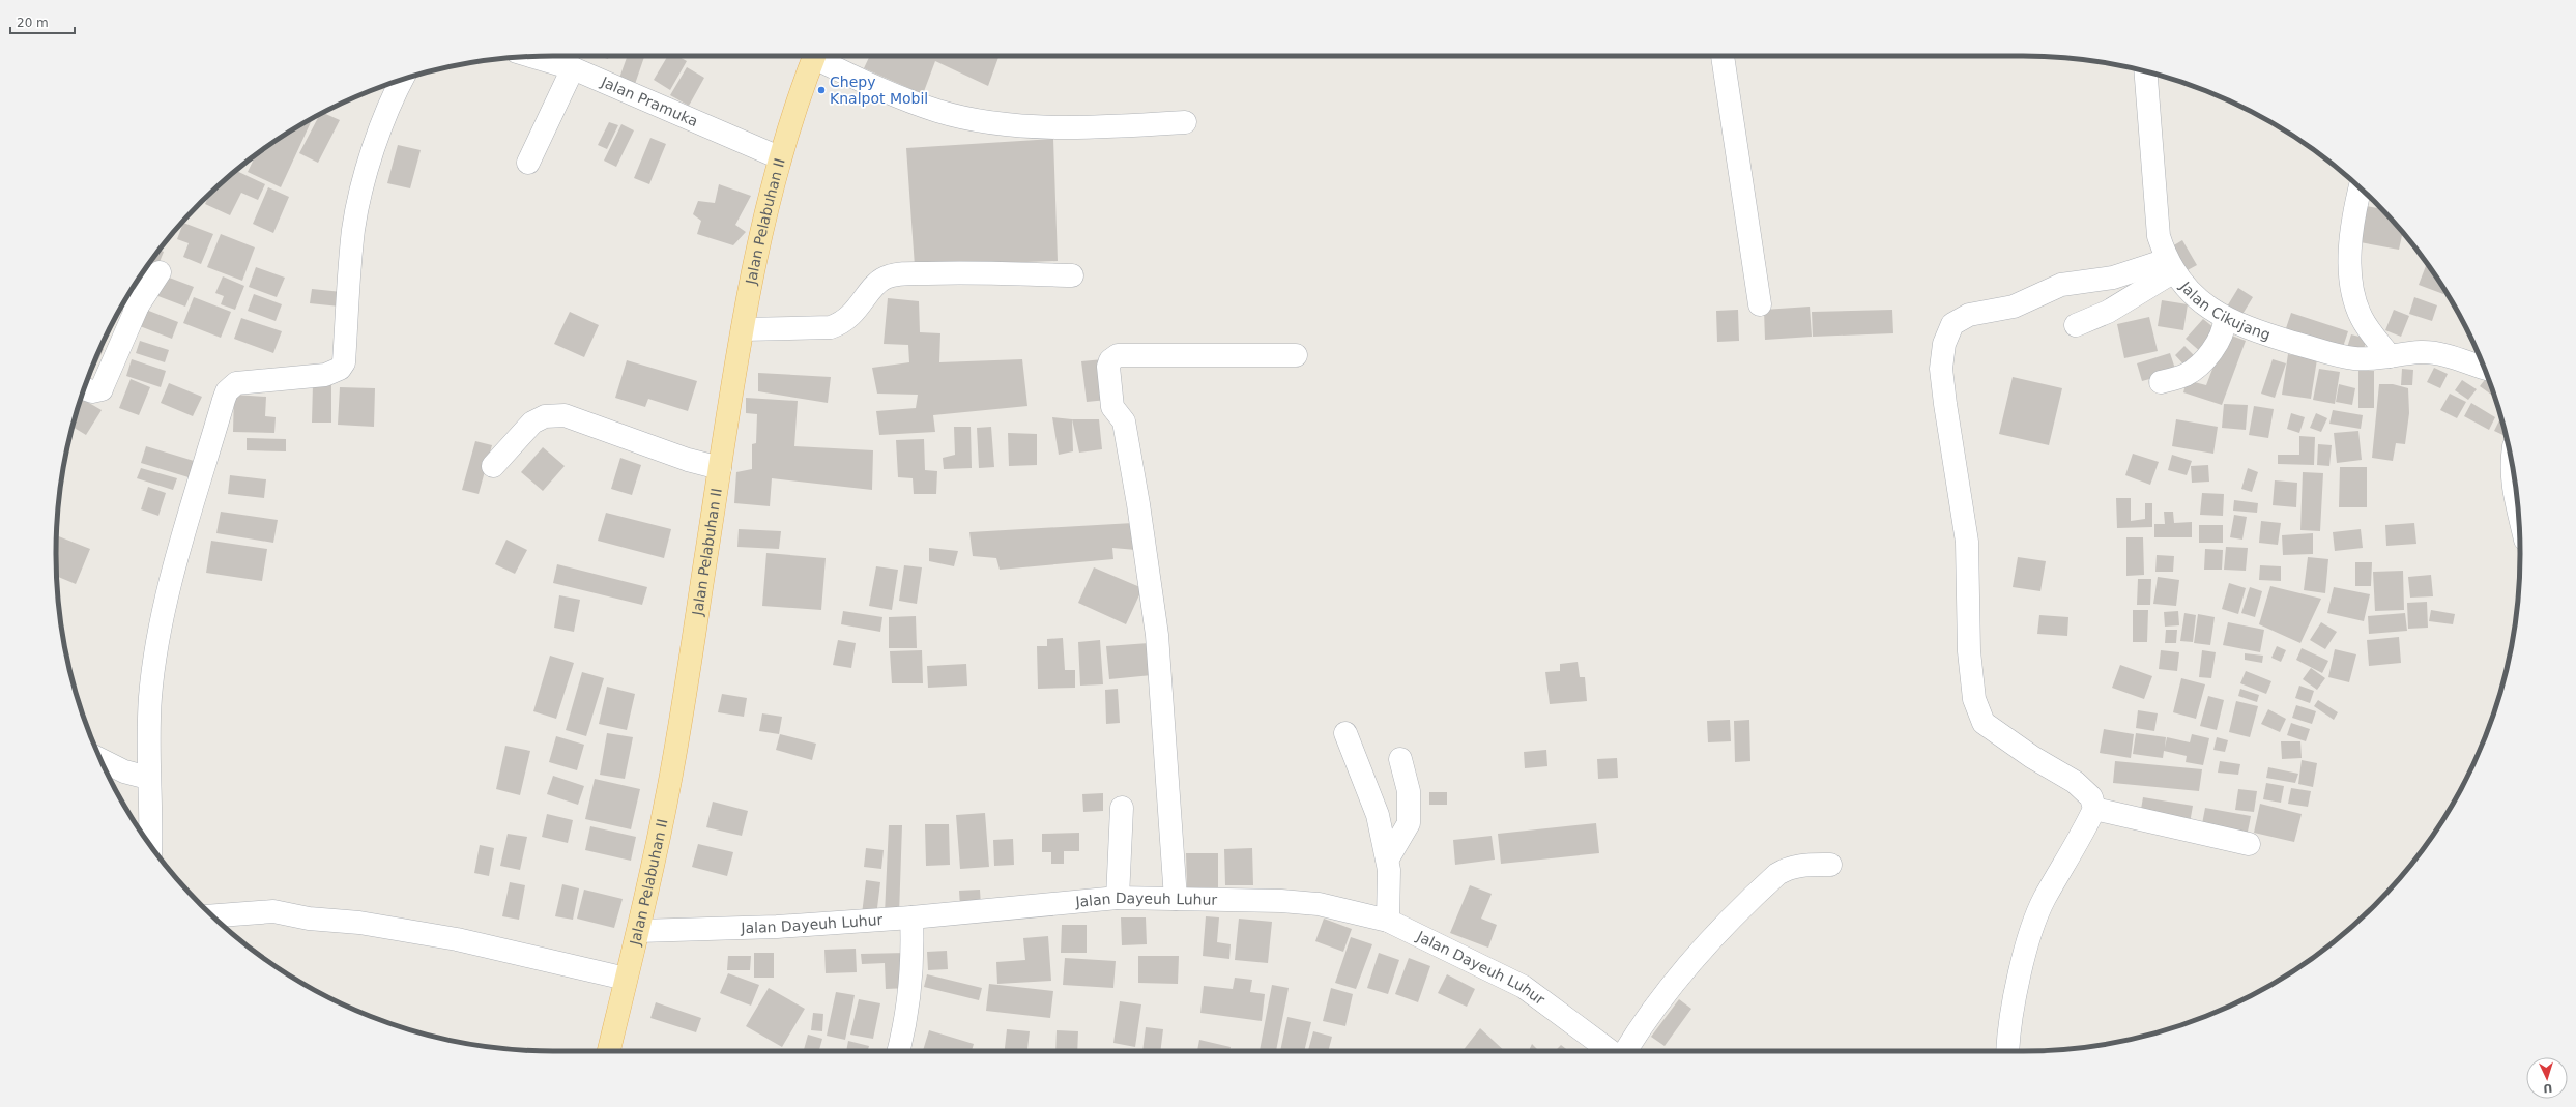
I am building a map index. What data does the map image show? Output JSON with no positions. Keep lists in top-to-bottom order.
{
  "streets": {
    "main road": ["Jalan Pelabuhan II"],
    "street": ["Jalan Pramuka", "Jalan Cikujang", "Jalan Dayeuh Luhur"]
  },
  "crossings": [
    ["Jalan Pramuka", "Jalan Pelabuhan II"],
    ["Jalan Pelabuhan II", "Jalan Dayeuh Luhur"]
  ],
  "places": ["Chepy Knalpot Mobil"],
  "scale_bar": "20 m",
  "north": "bottom"
}
